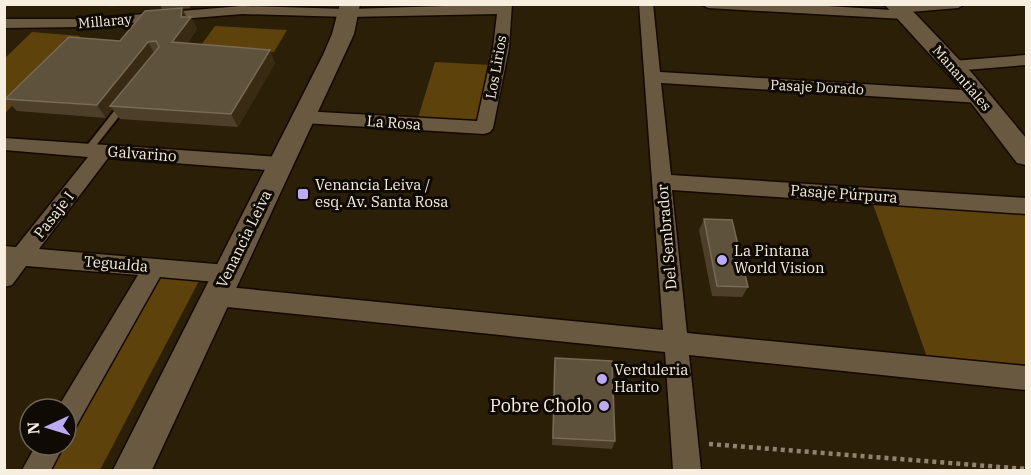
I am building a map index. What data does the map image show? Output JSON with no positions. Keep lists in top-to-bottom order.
{
  "streets": {
    "street": [
      "Millaray",
      "Los Lirios",
      "Manantiales",
      "Pasaje Dorado",
      "La Rosa",
      "Galvarino",
      "Pasaje Púrpura",
      "Pasaje I",
      "Del Sembrador",
      "Venancia Leiva",
      "Tegualda"
    ]
  },
  "crossings": [
    ["Millaray", "Los Lirios"],
    ["Millaray", "Venancia Leiva"],
    ["Los Lirios", "La Rosa"],
    ["Manantiales", "Pasaje Dorado"],
    ["Pasaje Dorado", "Del Sembrador"],
    ["La Rosa", "Venancia Leiva"],
    ["Galvarino", "Pasaje I"],
    ["Galvarino", "Venancia Leiva"],
    ["Pasaje Púrpura", "Del Sembrador"],
    ["Pasaje I", "Tegualda"],
    ["Del Sembrador", "Tegualda"],
    ["Venancia Leiva", "Tegualda"]
  ],
  "places": {
    "transit": ["Venancia Leiva / esq. Av. Santa Rosa"],
    "other": ["La Pintana World Vision", "Verduleria Harito", "Pobre Cholo"]
  },
  "north": "left"
}
